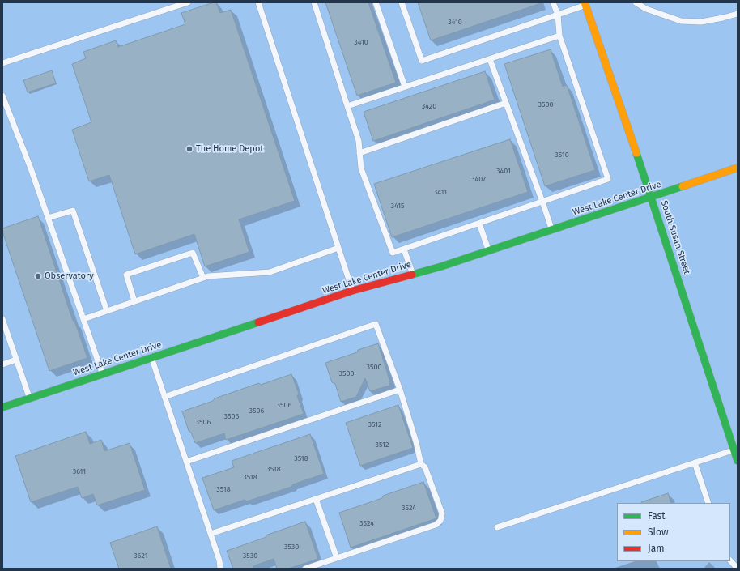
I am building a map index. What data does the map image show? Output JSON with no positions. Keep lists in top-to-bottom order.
{
  "streets": {
    "street": ["West Lake Center Drive", "South Susan Street"]
  },
  "crossings": [
    ["West Lake Center Drive", "South Susan Street"]
  ],
  "places": ["The Home Depot", "Observatory"],
  "house_numbers": [
    "3410",
    "3410",
    "3500",
    "3420",
    "3510",
    "3401",
    "3407",
    "3411",
    "3415",
    "3500",
    "3500",
    "3506",
    "3506",
    "3506",
    "3506",
    "3512",
    "3512",
    "3518",
    "3518",
    "3611",
    "3518",
    "3518",
    "3524",
    "3524",
    "3530",
    "3621",
    "3530"
  ],
  "legend": ["Fast", "Slow", "Jam"]
}
